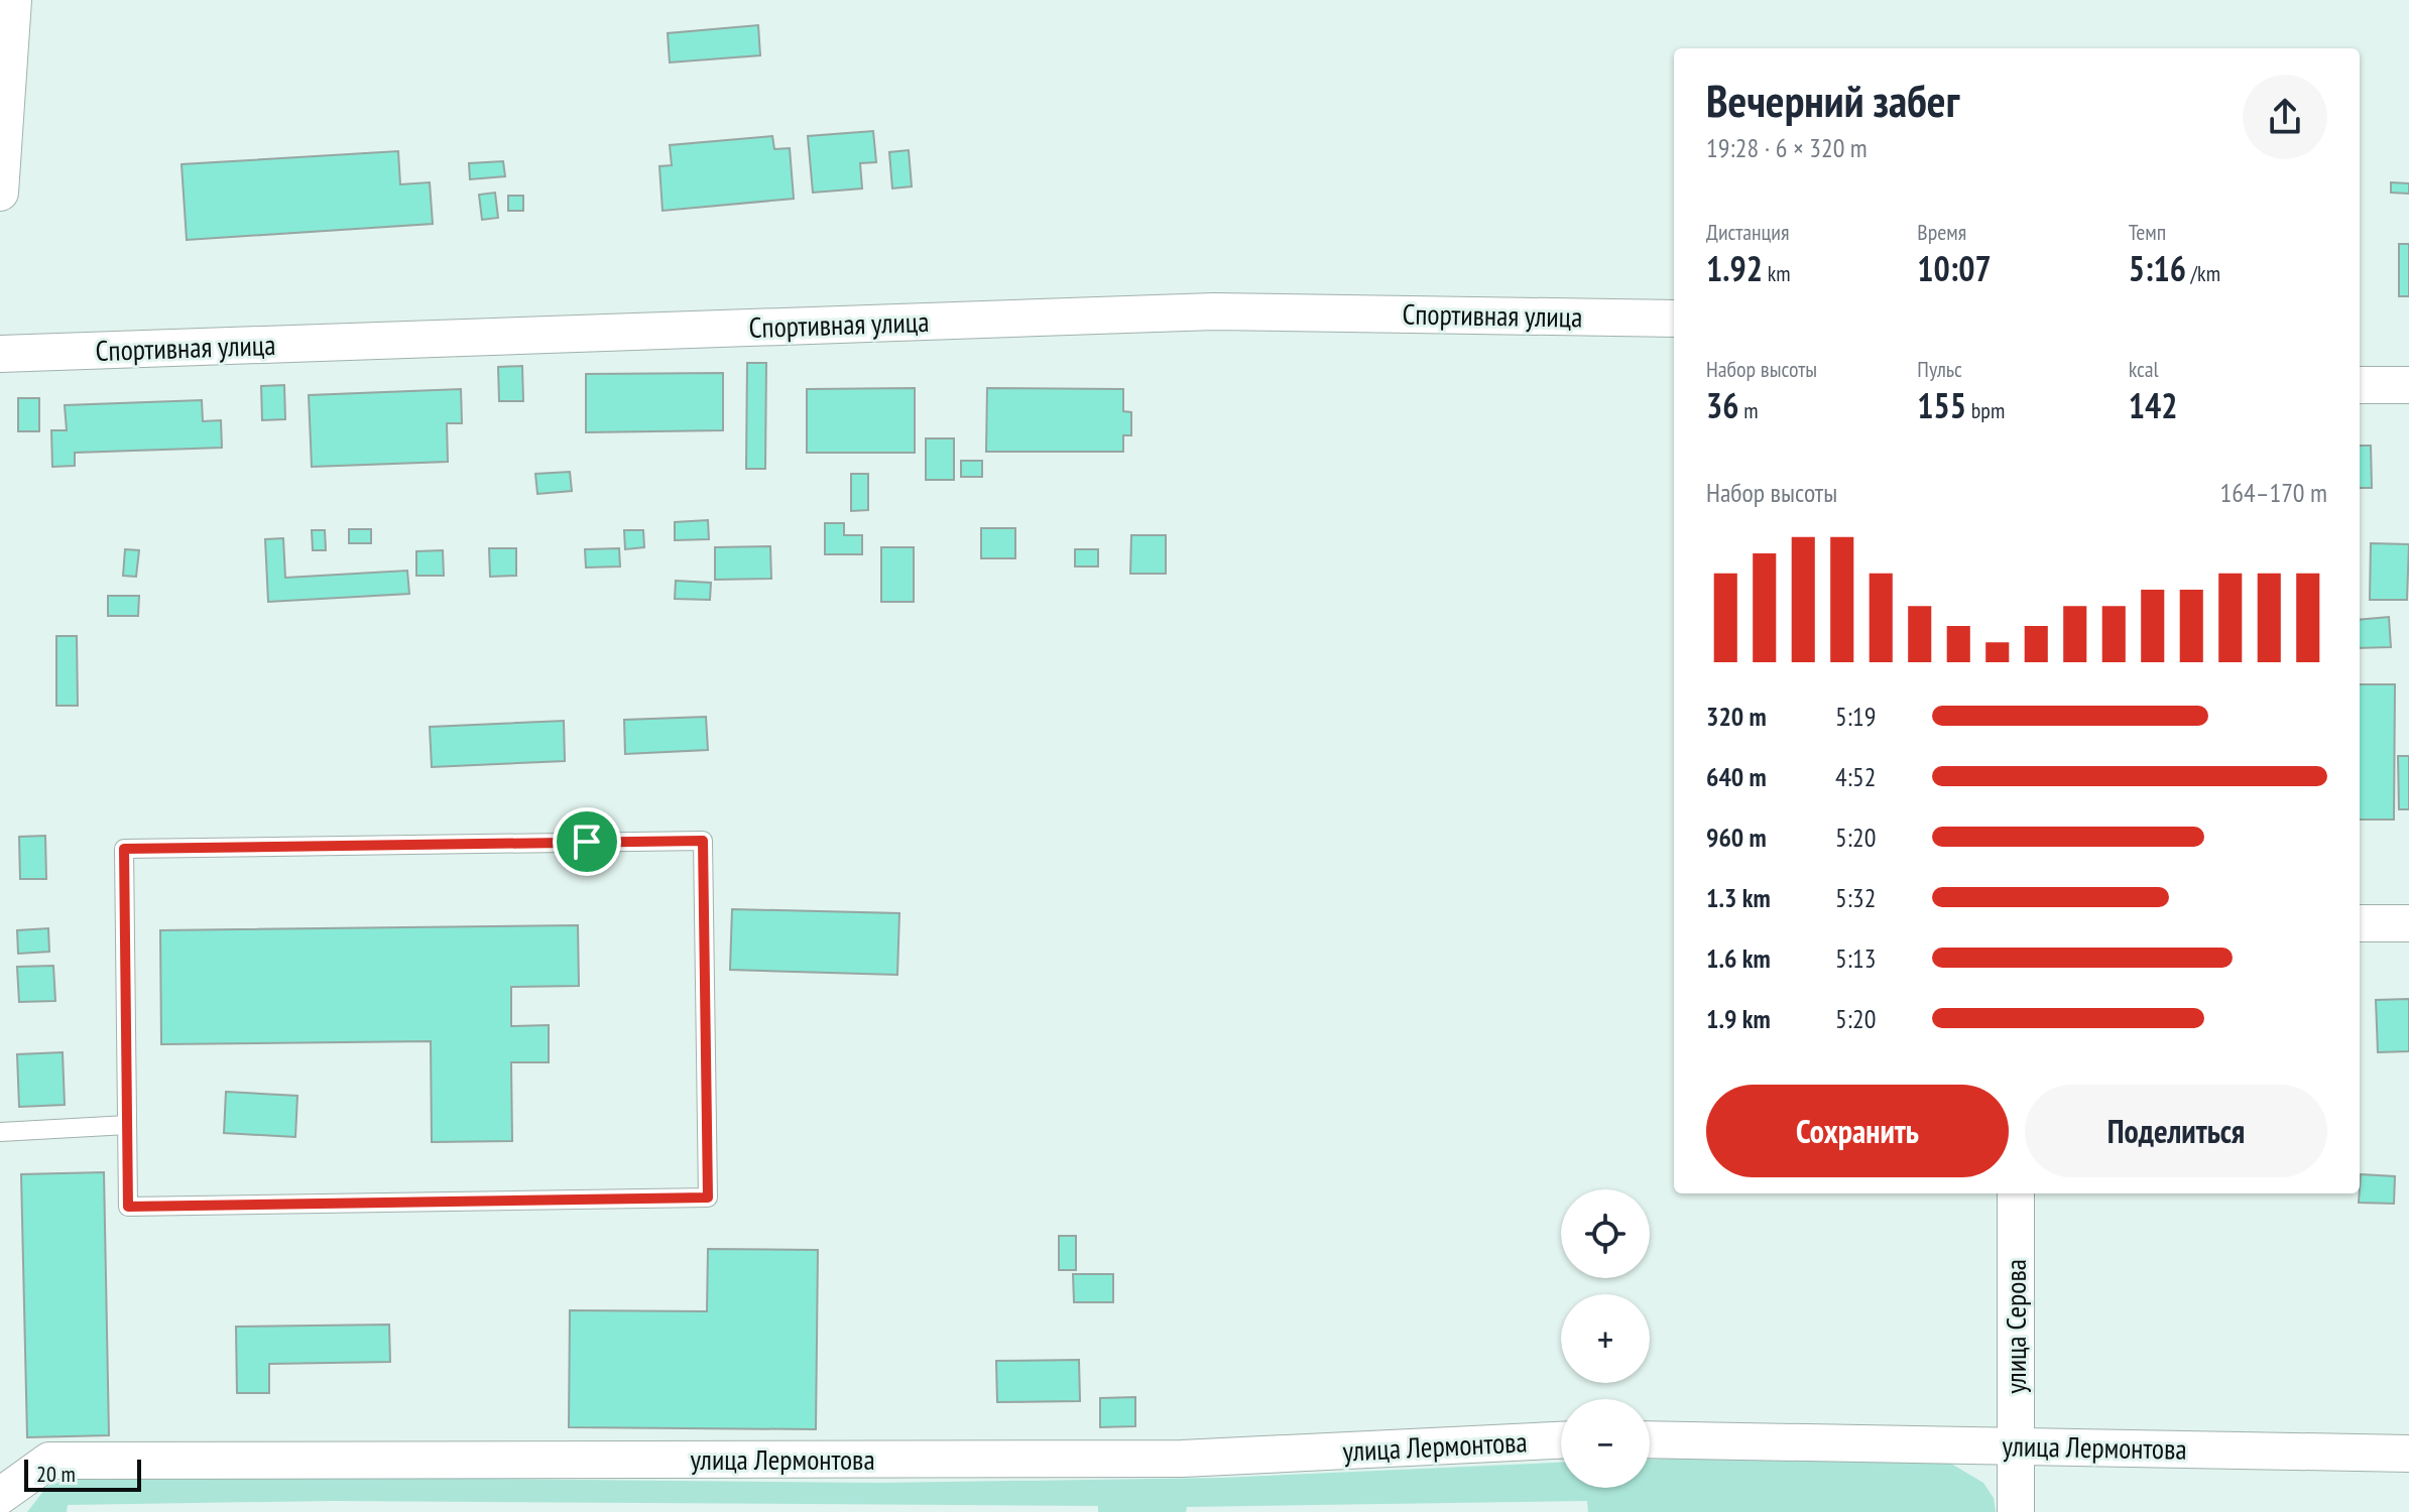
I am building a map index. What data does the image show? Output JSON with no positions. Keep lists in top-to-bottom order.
{
  "streets": {
    "street": ["Спортивная улица", "улица Серова", "улица Лермонтова"]
  },
  "crossings": [
    ["улица Серова", "улица Лермонтова"]
  ],
  "scale_bar": "20 m",
  "page": {
    "heading": ["Вечерний забег", "19:28 · 6 × 320 m"],
    "stats": [
      ["Дистанция", "1.92 km"],
      ["Время", "10:07"],
      ["Темп", "5:16 /km"],
      ["Набор высоты", "36 m"],
      ["Пульс", "155 bpm"],
      ["kcal", "142"]
    ],
    "chart": ["Набор высоты", "164–170 m"],
    "list": [
      {
        "name": "320 m",
        "note": "5:19"
      },
      {
        "name": "640 m",
        "note": "4:52"
      },
      {
        "name": "960 m",
        "note": "5:20"
      },
      {
        "name": "1.3 km",
        "note": "5:32"
      },
      {
        "name": "1.6 km",
        "note": "5:13"
      },
      {
        "name": "1.9 km",
        "note": "5:20"
      }
    ],
    "buttons": ["Сохранить", "Поделиться"],
    "map_buttons": ["+", "−"],
    "scale": "20 m"
  }
}
